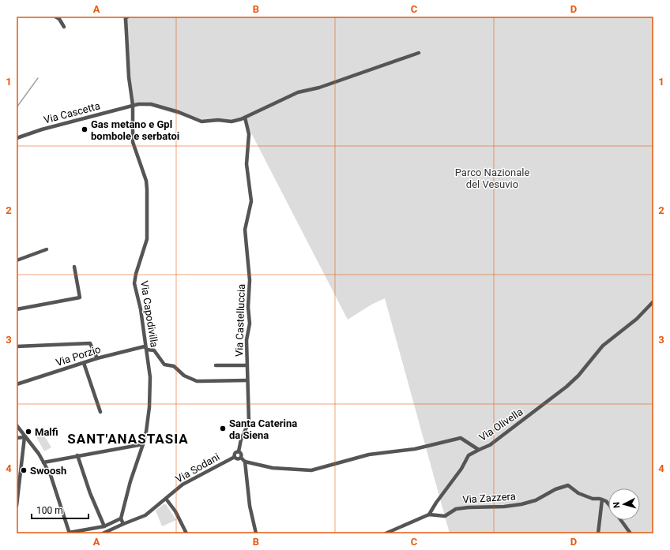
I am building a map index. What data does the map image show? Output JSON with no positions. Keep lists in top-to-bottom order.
{
  "streets": {
    "street": [
      "Via Cascetta",
      "Via Capodivilla",
      "Via Castelluccia",
      "Via Porzio",
      "Via Olivella",
      "Via Sodani",
      "Via Zazzera"
    ]
  },
  "crossings": [
    ["Via Cascetta", "Via Capodivilla"],
    ["Via Cascetta", "Via Castelluccia"],
    ["Via Capodivilla", "Via Porzio"],
    ["Via Castelluccia", "Via Sodani"]
  ],
  "districts": ["SANT'ANASTASIA"],
  "parks": ["Parco Nazionale del Vesuvio"],
  "places": [
    "Gas metano e Gpl bombole e serbatoi",
    "Santa Caterina da Siena",
    "Malfi",
    "Swoosh"
  ],
  "scale_bar": "100 m",
  "north": "left",
  "grid": {
    "columns": [
      "A",
      "B",
      "C",
      "D"
    ],
    "rows": [
      "1",
      "2",
      "3",
      "4"
    ]
  }
}
